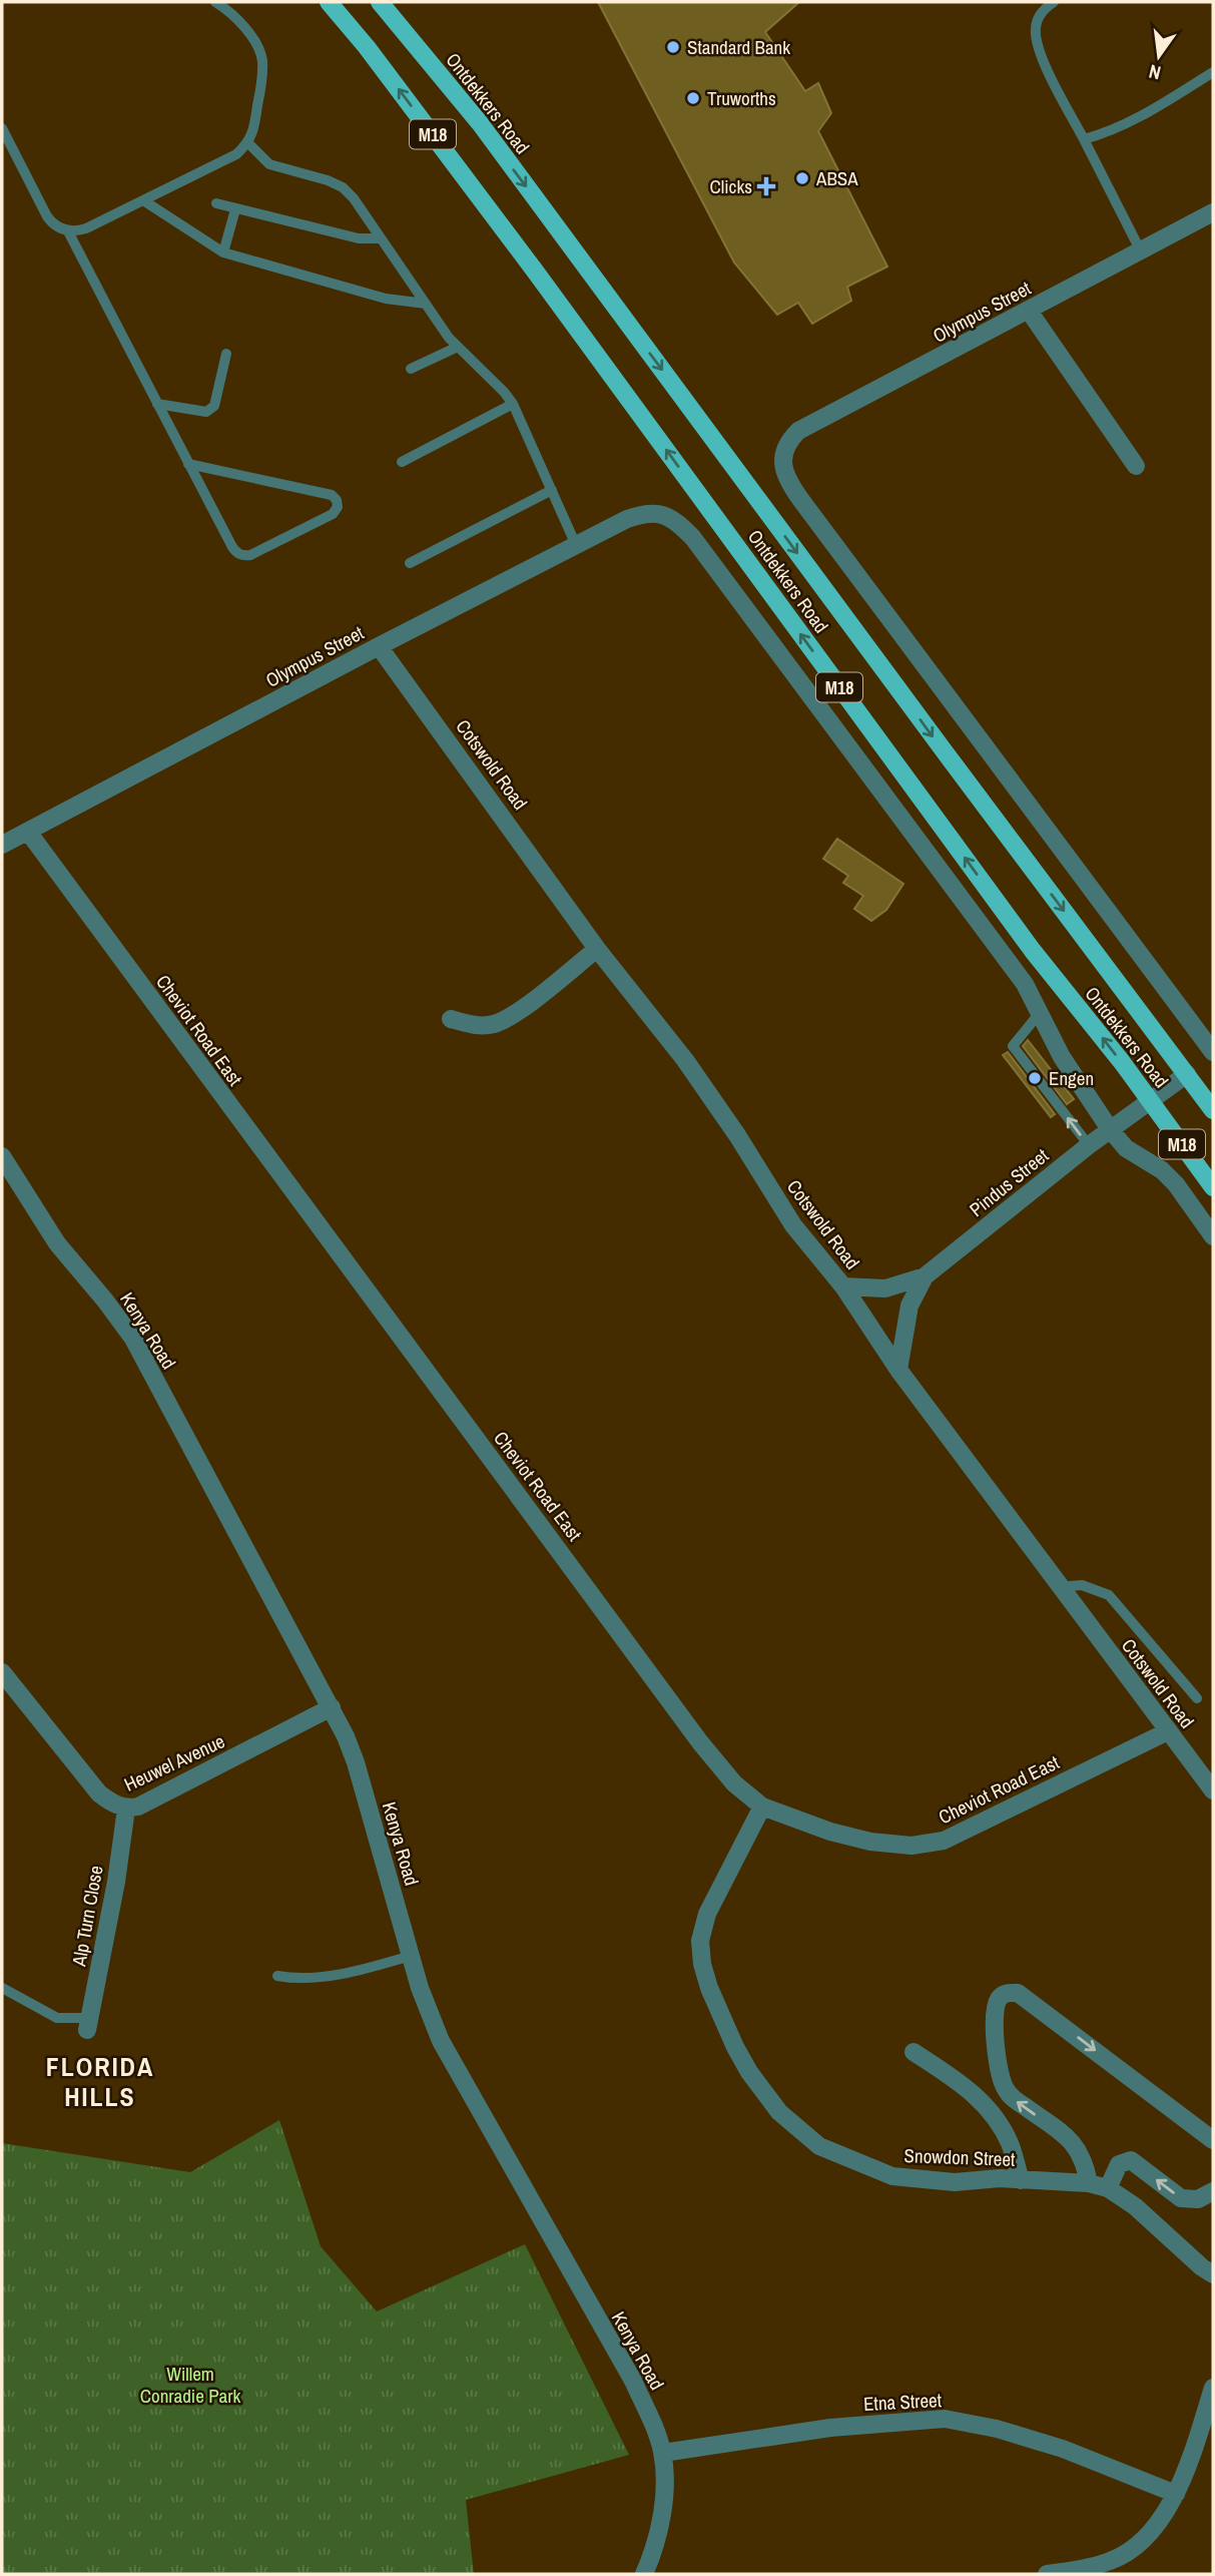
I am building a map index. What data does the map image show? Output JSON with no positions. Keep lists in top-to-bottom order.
{
  "streets": {
    "main road": ["Ontdekkers Road", "M18"],
    "street": [
      "Olympus Street",
      "Cotswold Road",
      "Cheviot Road East",
      "Pindus Street",
      "Kenya Road",
      "Heuwel Avenue",
      "Alp Turn Close",
      "Snowdon Street",
      "Etna Street"
    ]
  },
  "crossings": [
    ["Ontdekkers Road", "Pindus Street"],
    ["Olympus Street", "Cotswold Road"],
    ["Olympus Street", "Cheviot Road East"],
    ["Cotswold Road", "Cheviot Road East"],
    ["Cotswold Road", "Pindus Street"],
    ["Cheviot Road East", "Snowdon Street"],
    ["Kenya Road", "Heuwel Avenue"],
    ["Kenya Road", "Etna Street"],
    ["Heuwel Avenue", "Alp Turn Close"]
  ],
  "districts": ["FLORIDA HILLS"],
  "parks": ["Willem Conradie Park"],
  "places": {
    "other": [
      "Standard Bank",
      "Truworths",
      "ABSA",
      "Engen"
    ],
    "health": ["Clicks"]
  },
  "north": "bottom"
}
